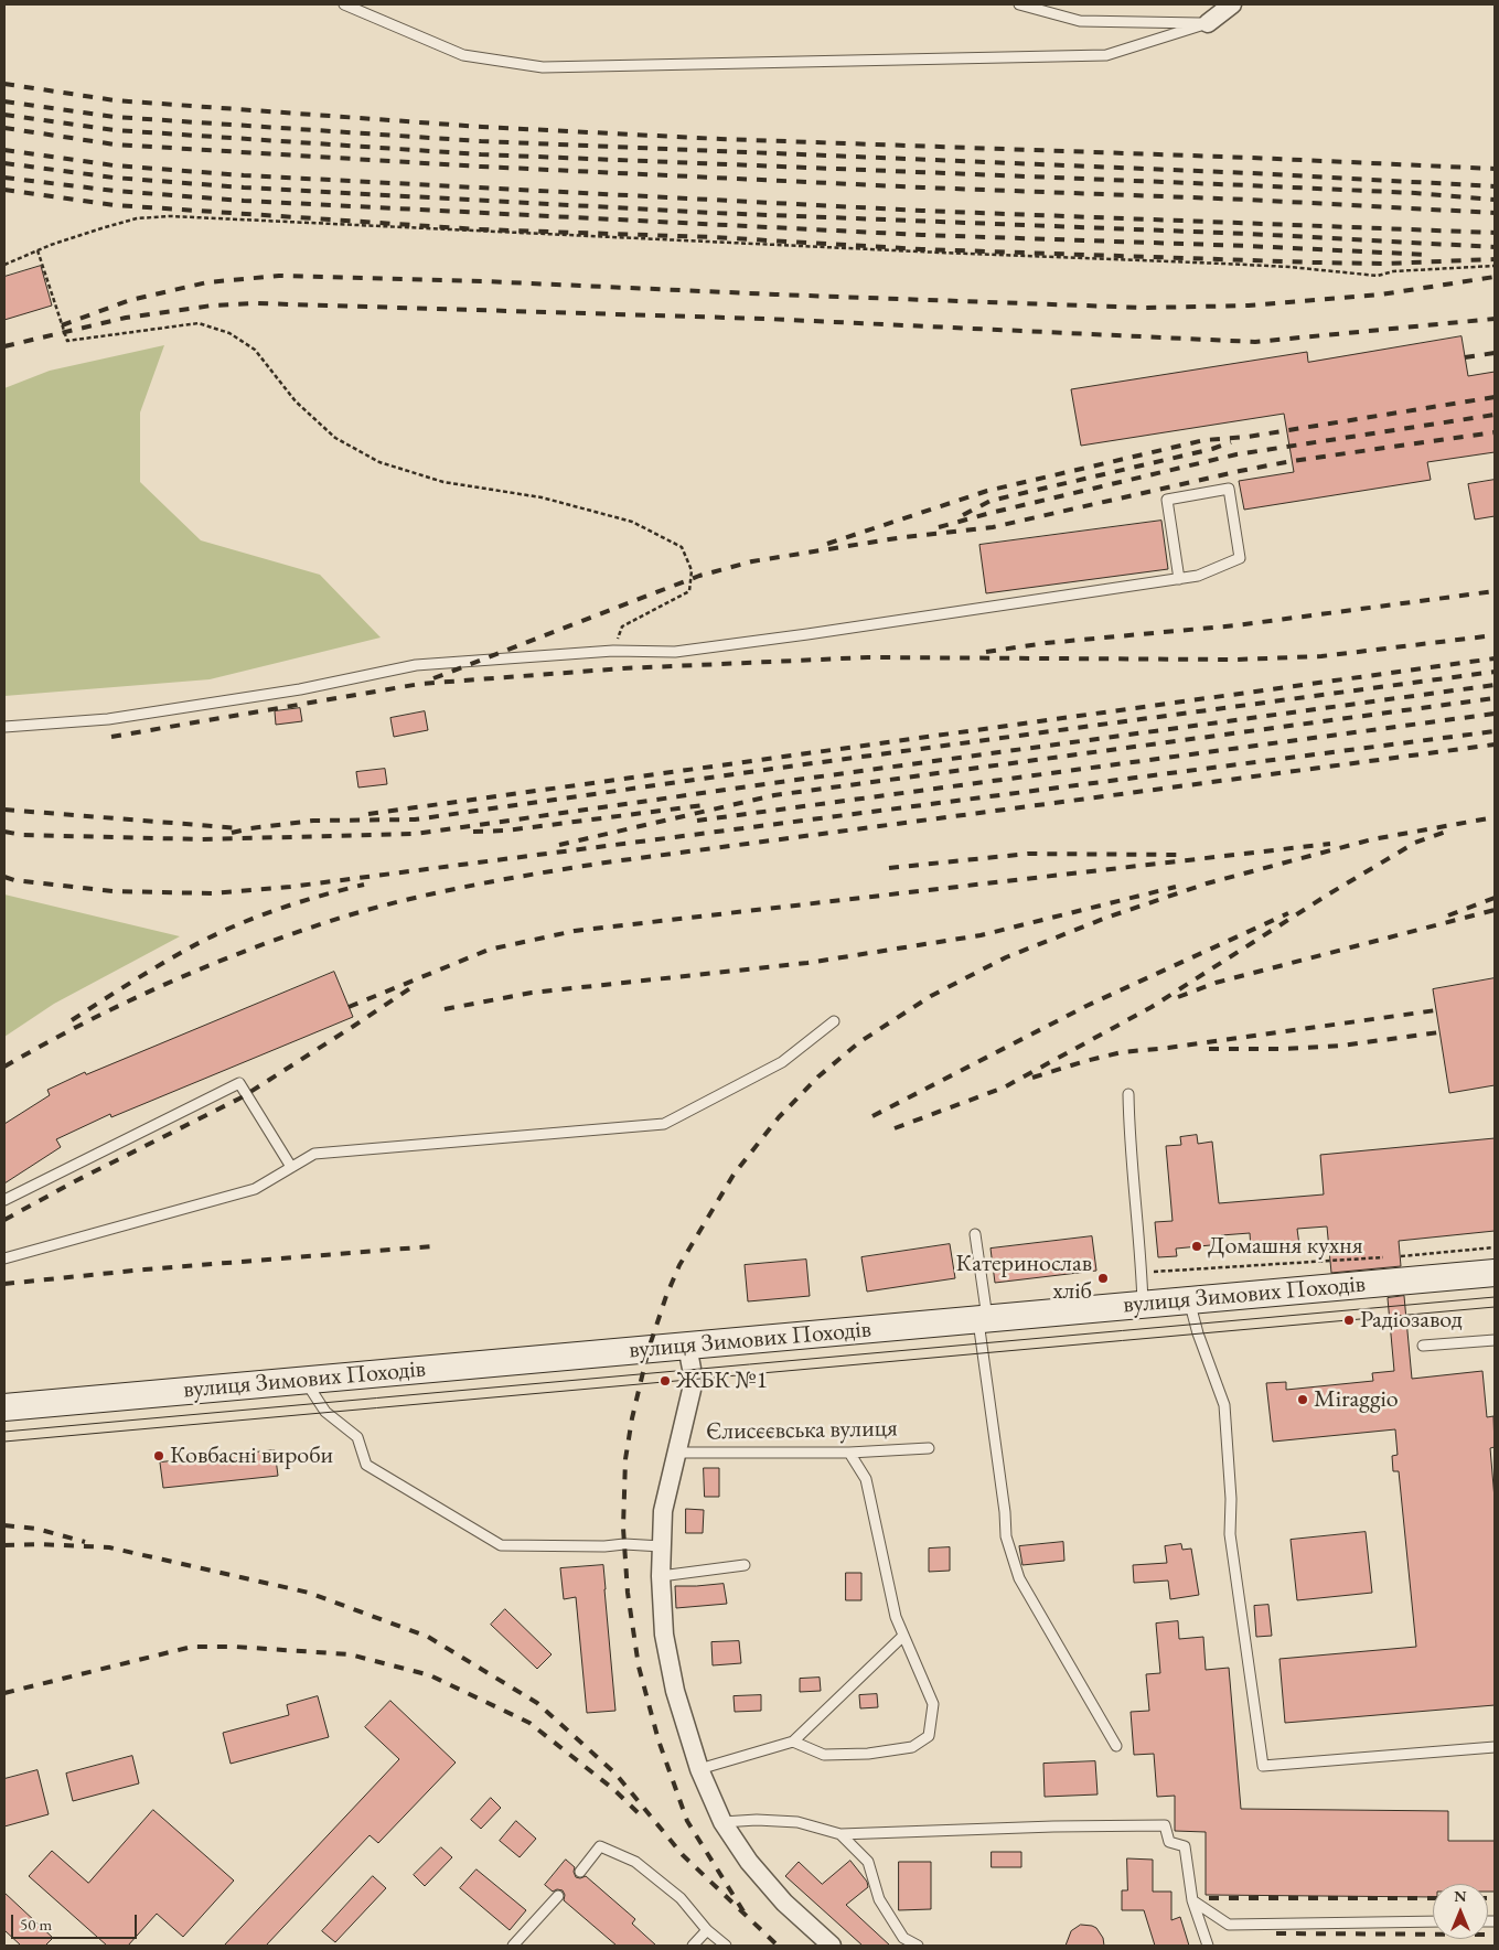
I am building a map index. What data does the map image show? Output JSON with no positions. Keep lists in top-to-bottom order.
{
  "streets": {
    "main road": ["вулиця Зимових Походів"],
    "lane": ["Єлисєєвська вулиця"]
  },
  "places": [
    "Домашня кухня",
    "Катеринослав хліб",
    "Радіозавод",
    "ЖБК №1",
    "Miraggio",
    "Ковбасні вироби"
  ],
  "scale_bar": "50 m",
  "north": "top"
}
